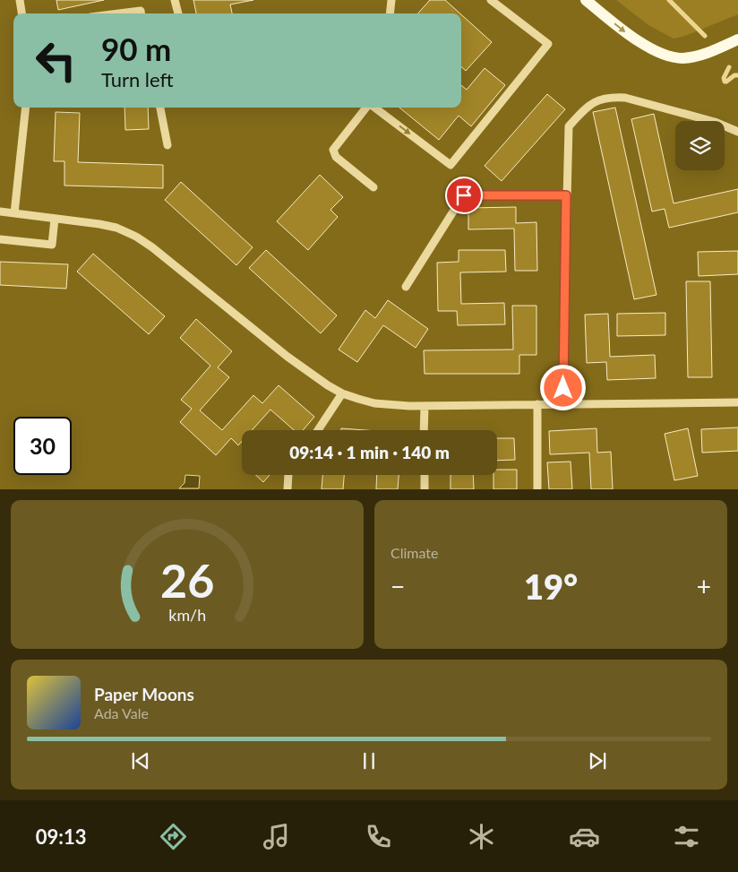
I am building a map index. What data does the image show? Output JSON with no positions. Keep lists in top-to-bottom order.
{
  "page": {
    "turn": ["90 m", "Turn left"],
    "limit": "30",
    "trip": "09:14 · 1 min · 140 m",
    "tile": "Climate",
    "heat": ["−", "19°", "+"],
    "song": ["Paper Moons", "Ada Vale"],
    "tabs": "09:13",
    "gauge": ["26", "km/h"]
  }
}
